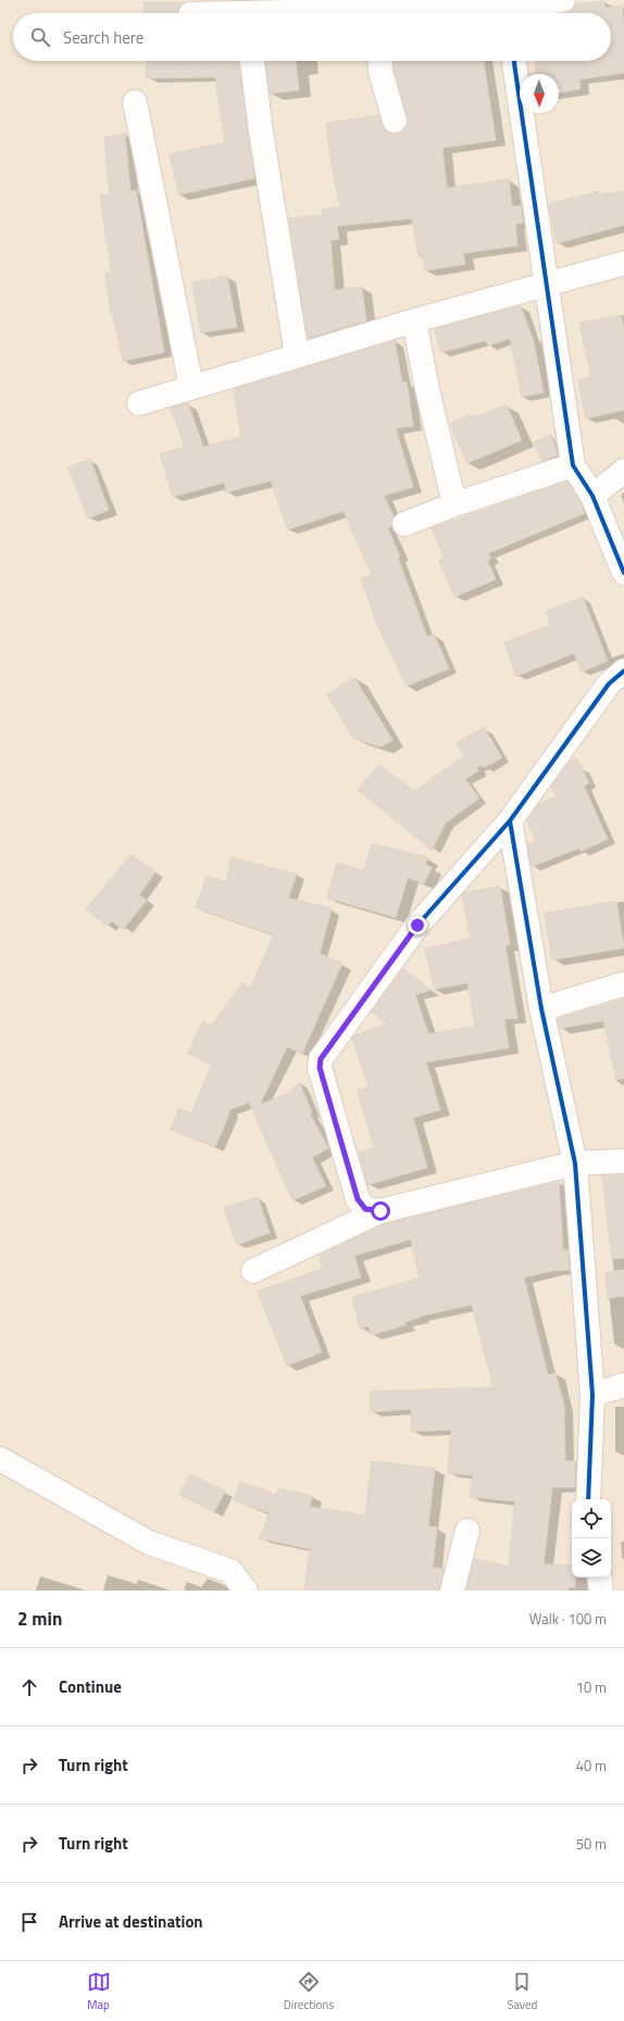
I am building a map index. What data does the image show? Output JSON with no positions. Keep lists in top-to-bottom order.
{
  "north": "bottom",
  "page": {
    "search": "Search here",
    "heading": ["2 min", "Walk · 100 m"],
    "list": [
      ["Continue", "10 m"],
      ["Turn right", "40 m"],
      ["Turn right", "50 m"],
      "Arrive at destination"
    ],
    "nav": ["Map", "Directions", "Saved"]
  }
}
